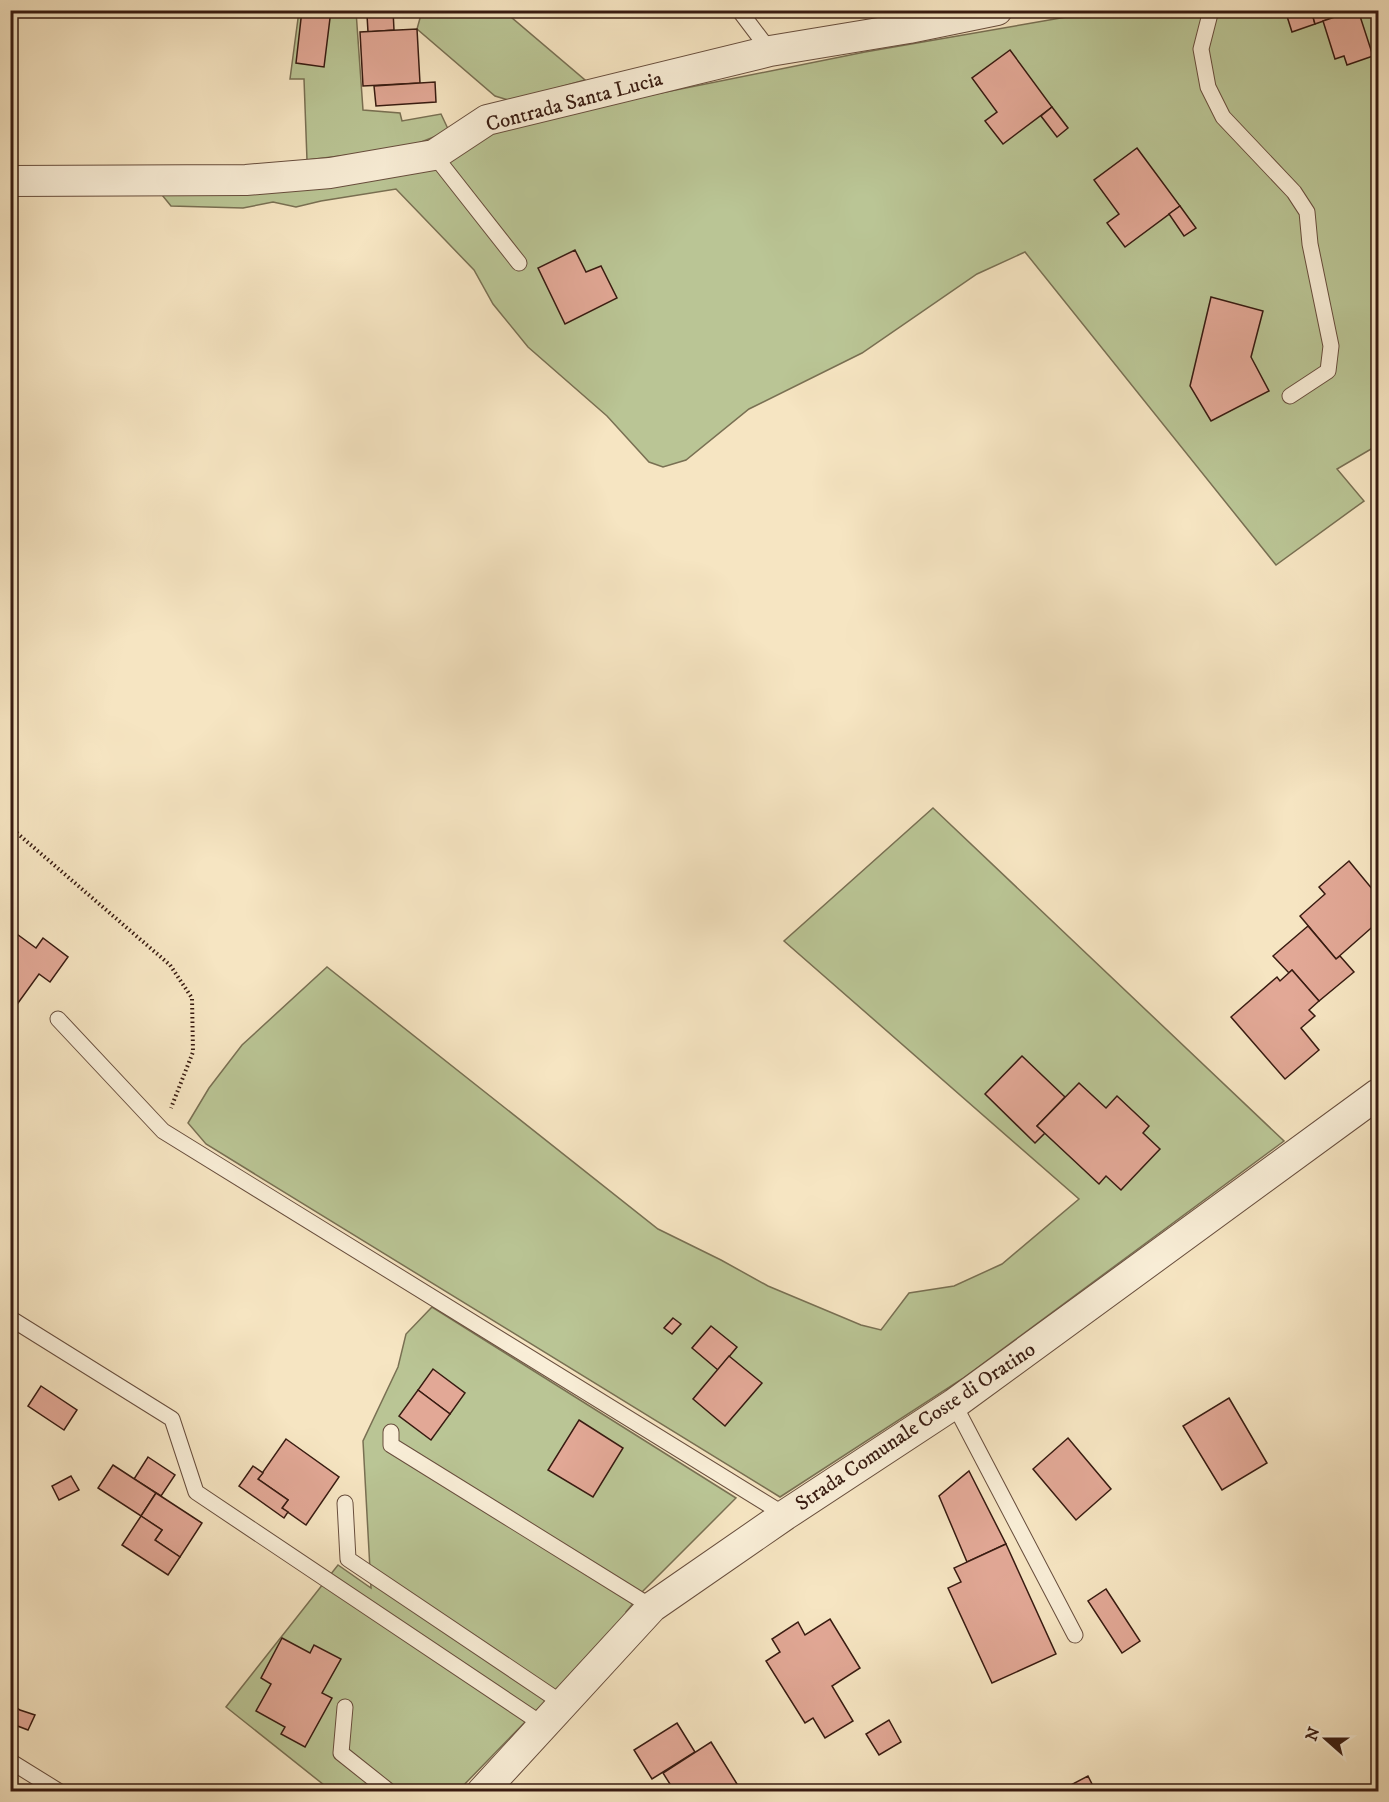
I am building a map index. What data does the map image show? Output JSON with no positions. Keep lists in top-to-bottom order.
{
  "streets": {
    "street": ["Contrada Santa Lucia", "Strada Comunale Coste di Oratino"]
  },
  "north": "left"
}
